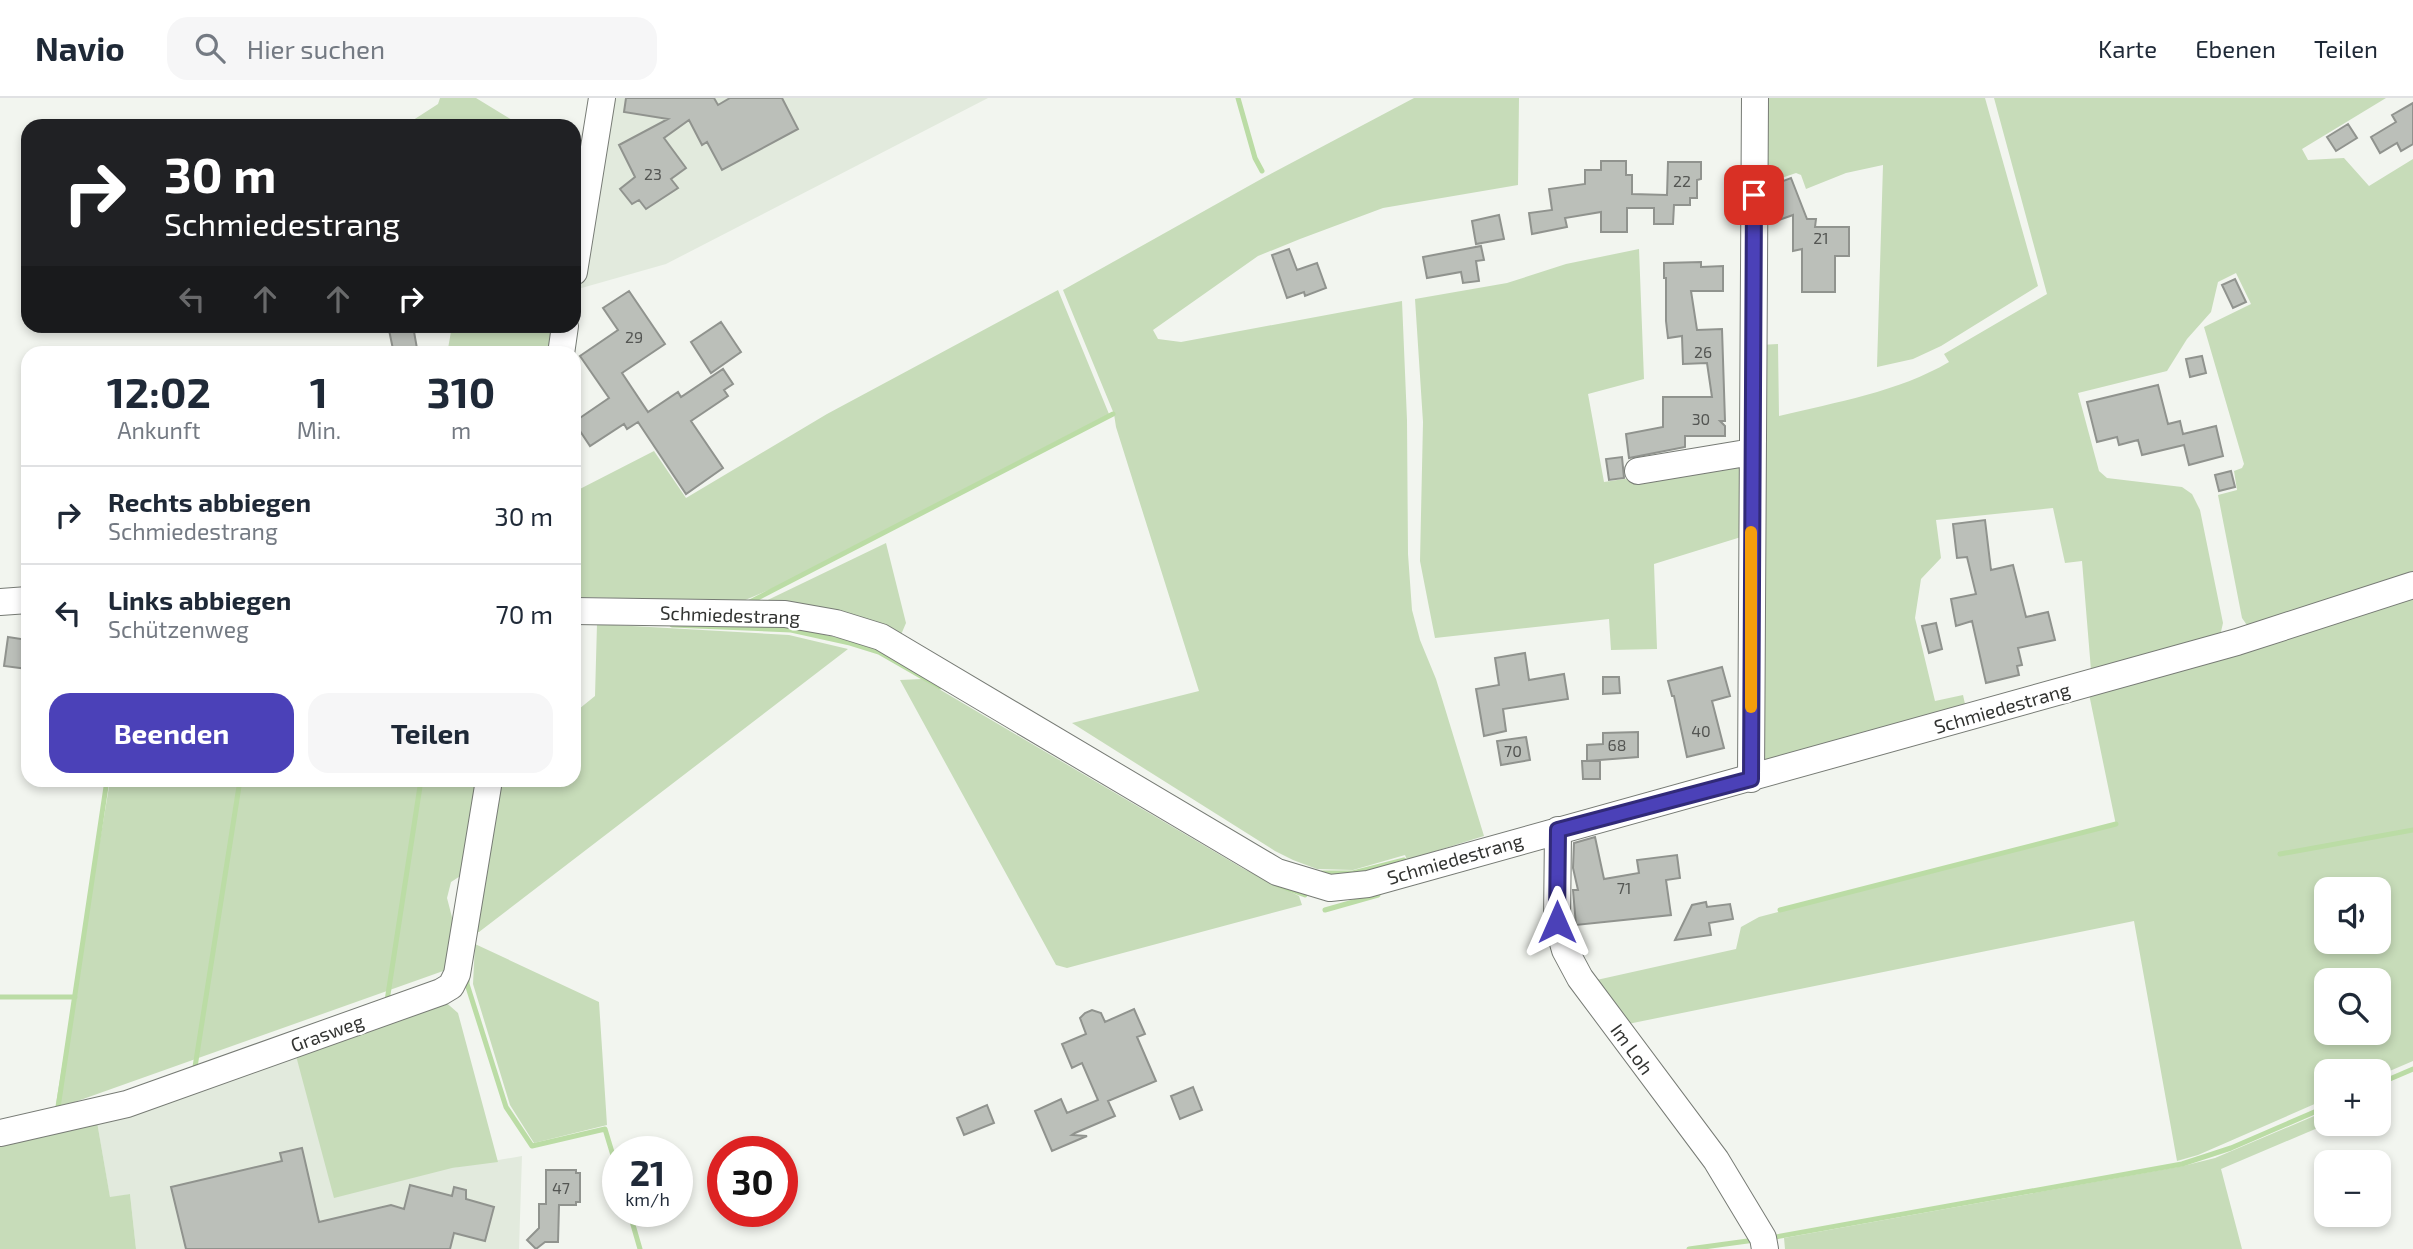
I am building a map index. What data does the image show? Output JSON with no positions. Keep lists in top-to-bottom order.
{
  "streets": {
    "street": ["Schmiedestrang", "Grasweg", "Im Loh"]
  },
  "crossings": [
    ["Schmiedestrang", "Im Loh"]
  ],
  "house_numbers": [
    "23",
    "22",
    "21",
    "29",
    "26",
    "30",
    "40",
    "68",
    "70",
    "71",
    "47"
  ],
  "page": {
    "header": "Navio",
    "search": "Hier suchen",
    "nav": ["Karte", "Ebenen", "Teilen"],
    "turn": ["30 m", "Schmiedestrang"],
    "eta": [
      "12:02",
      "Ankunft",
      "1",
      "Min.",
      "310",
      "m"
    ],
    "list": [
      {
        "name": "Rechts abbiegen",
        "note": "Schmiedestrang",
        "value": "30 m"
      },
      {
        "name": "Links abbiegen",
        "note": "Schützenweg",
        "value": "70 m"
      }
    ],
    "buttons": ["Beenden", "Teilen"],
    "map_buttons": ["+", "−"],
    "speed": "21 km/h",
    "limit": "30"
  }
}
